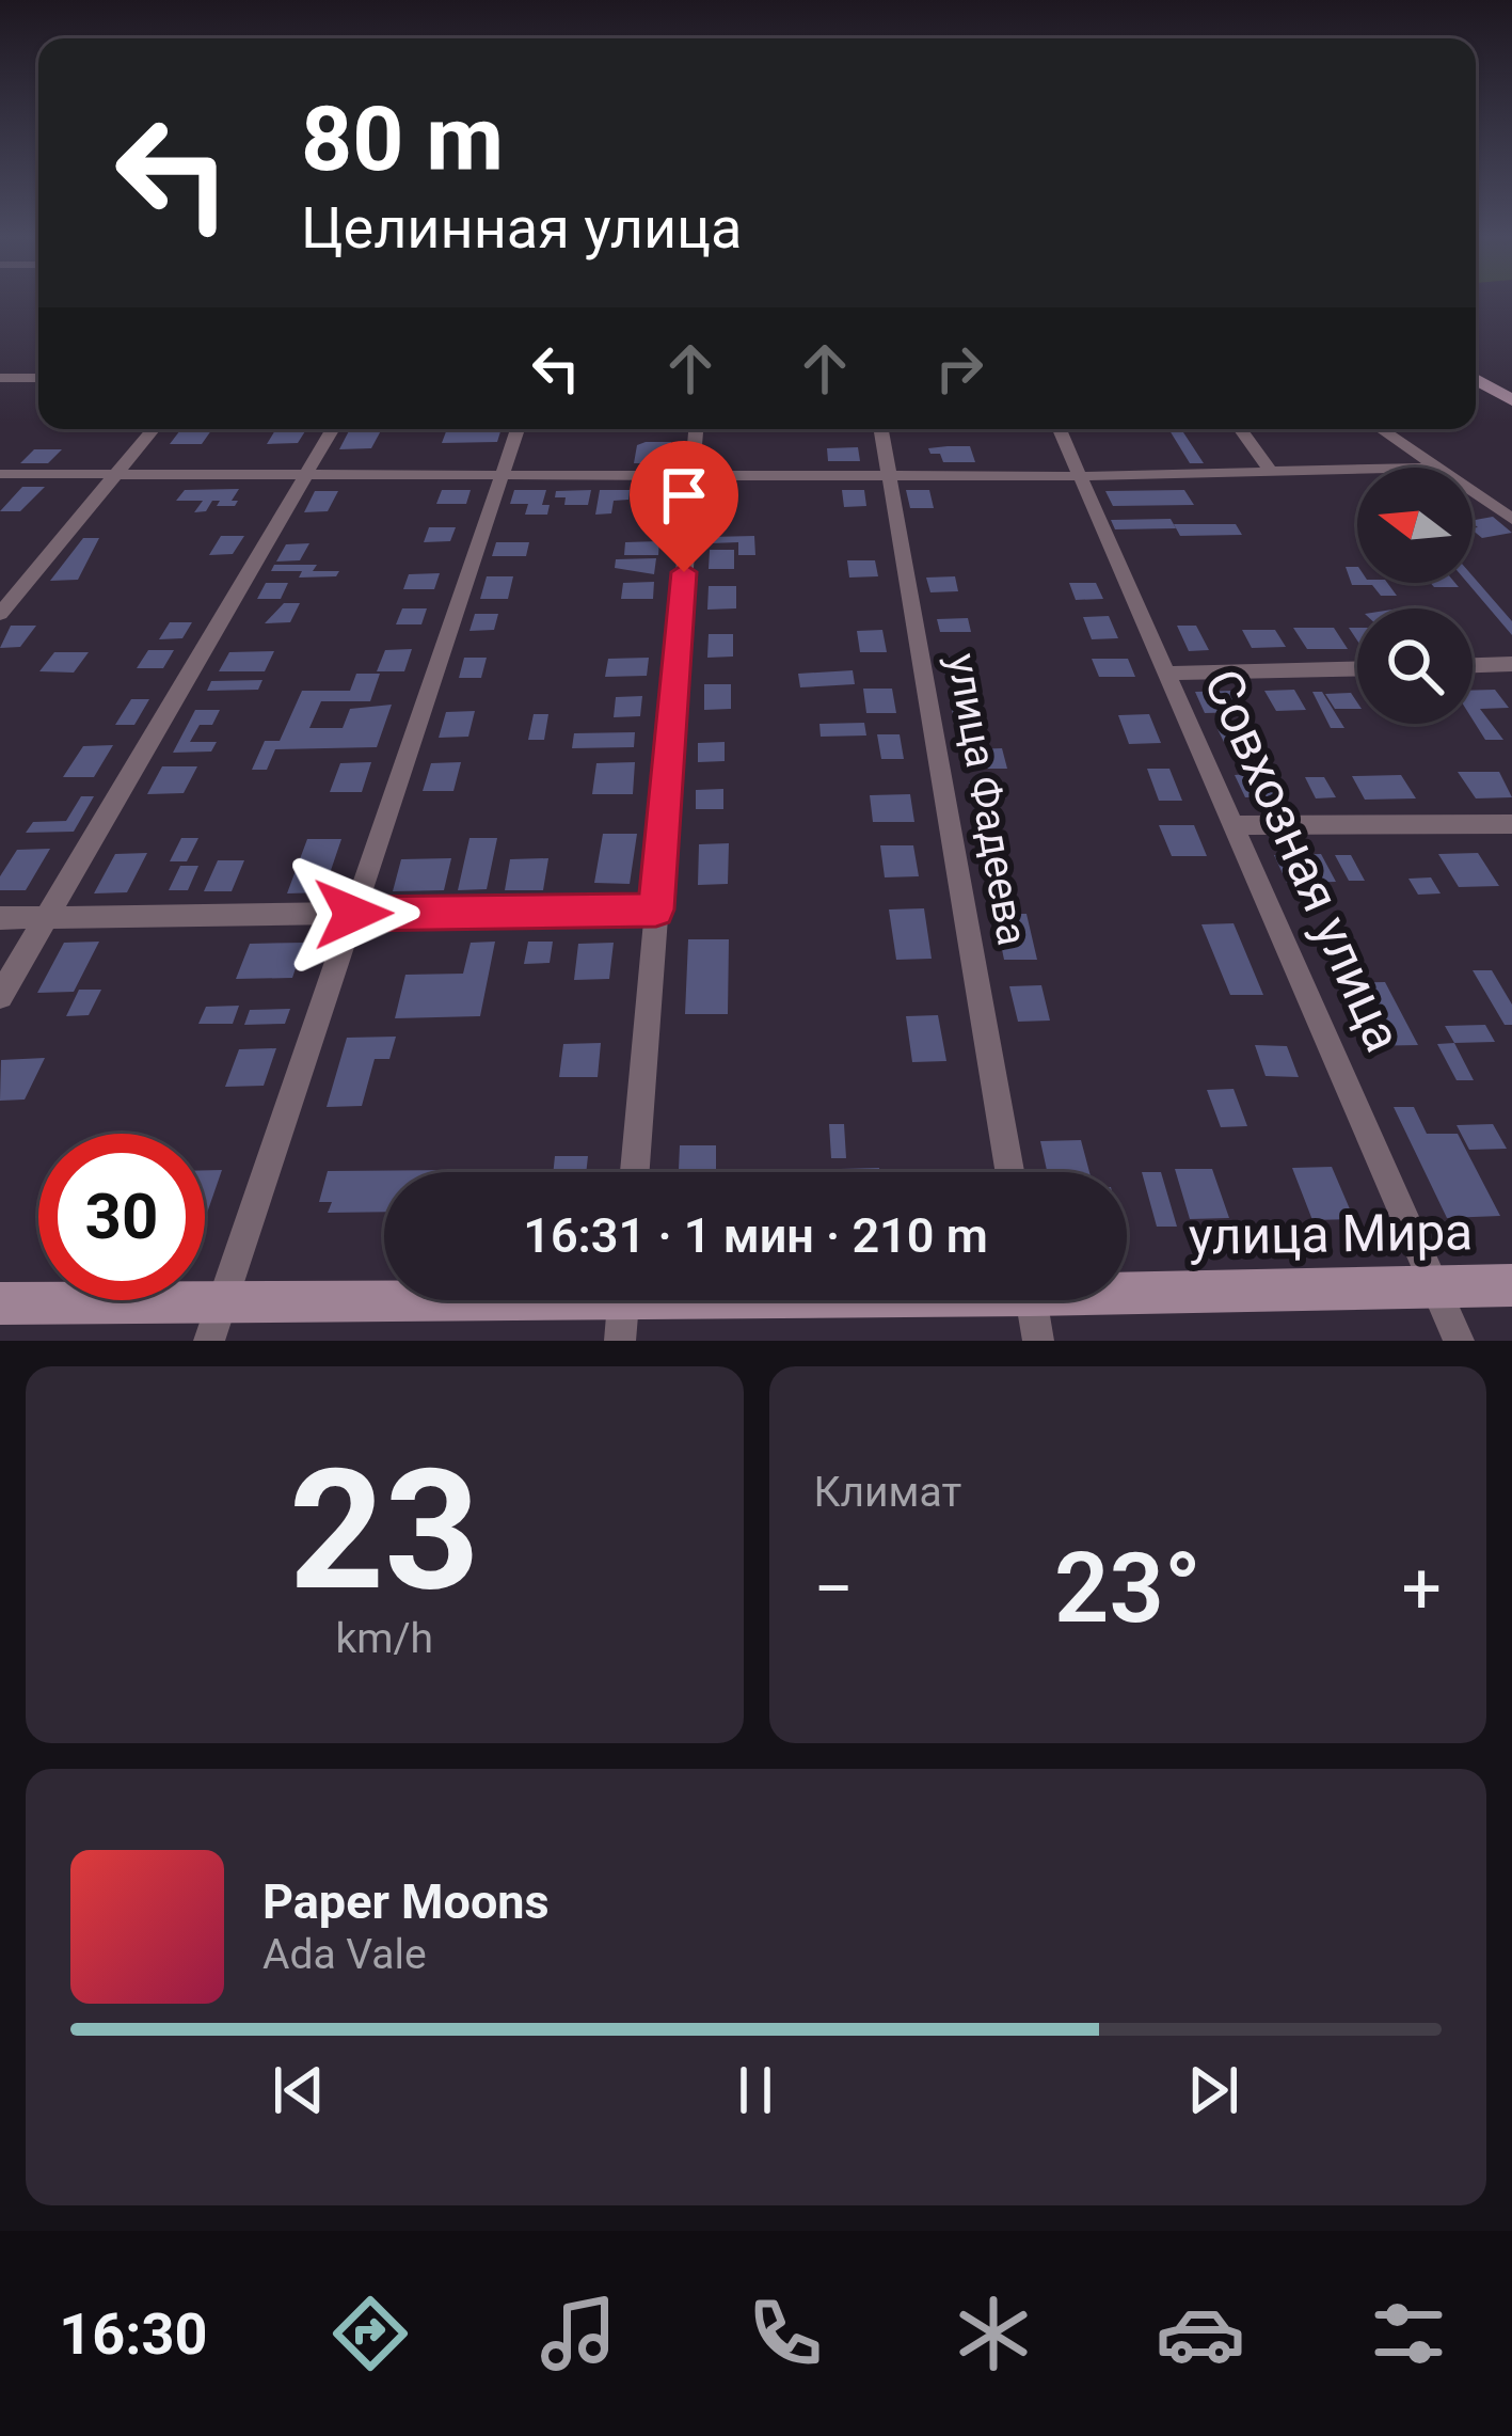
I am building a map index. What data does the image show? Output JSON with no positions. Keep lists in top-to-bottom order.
{
  "streets": {
    "main road": ["улица Мира"],
    "street": ["улица Фадеева", "Совхозная улица"]
  },
  "crossings": [
    ["Совхозная улица", "улица Мира"]
  ],
  "north": "left",
  "page": {
    "turn": ["80 m", "Целинная улица"],
    "limit": "30",
    "trip": "16:31 · 1 мин · 210 m",
    "tile": [
      ["23", "km/h"],
      "Климат"
    ],
    "heat": ["−", "23°", "+"],
    "song": ["Paper Moons", "Ada Vale"],
    "tabs": "16:30"
  }
}
